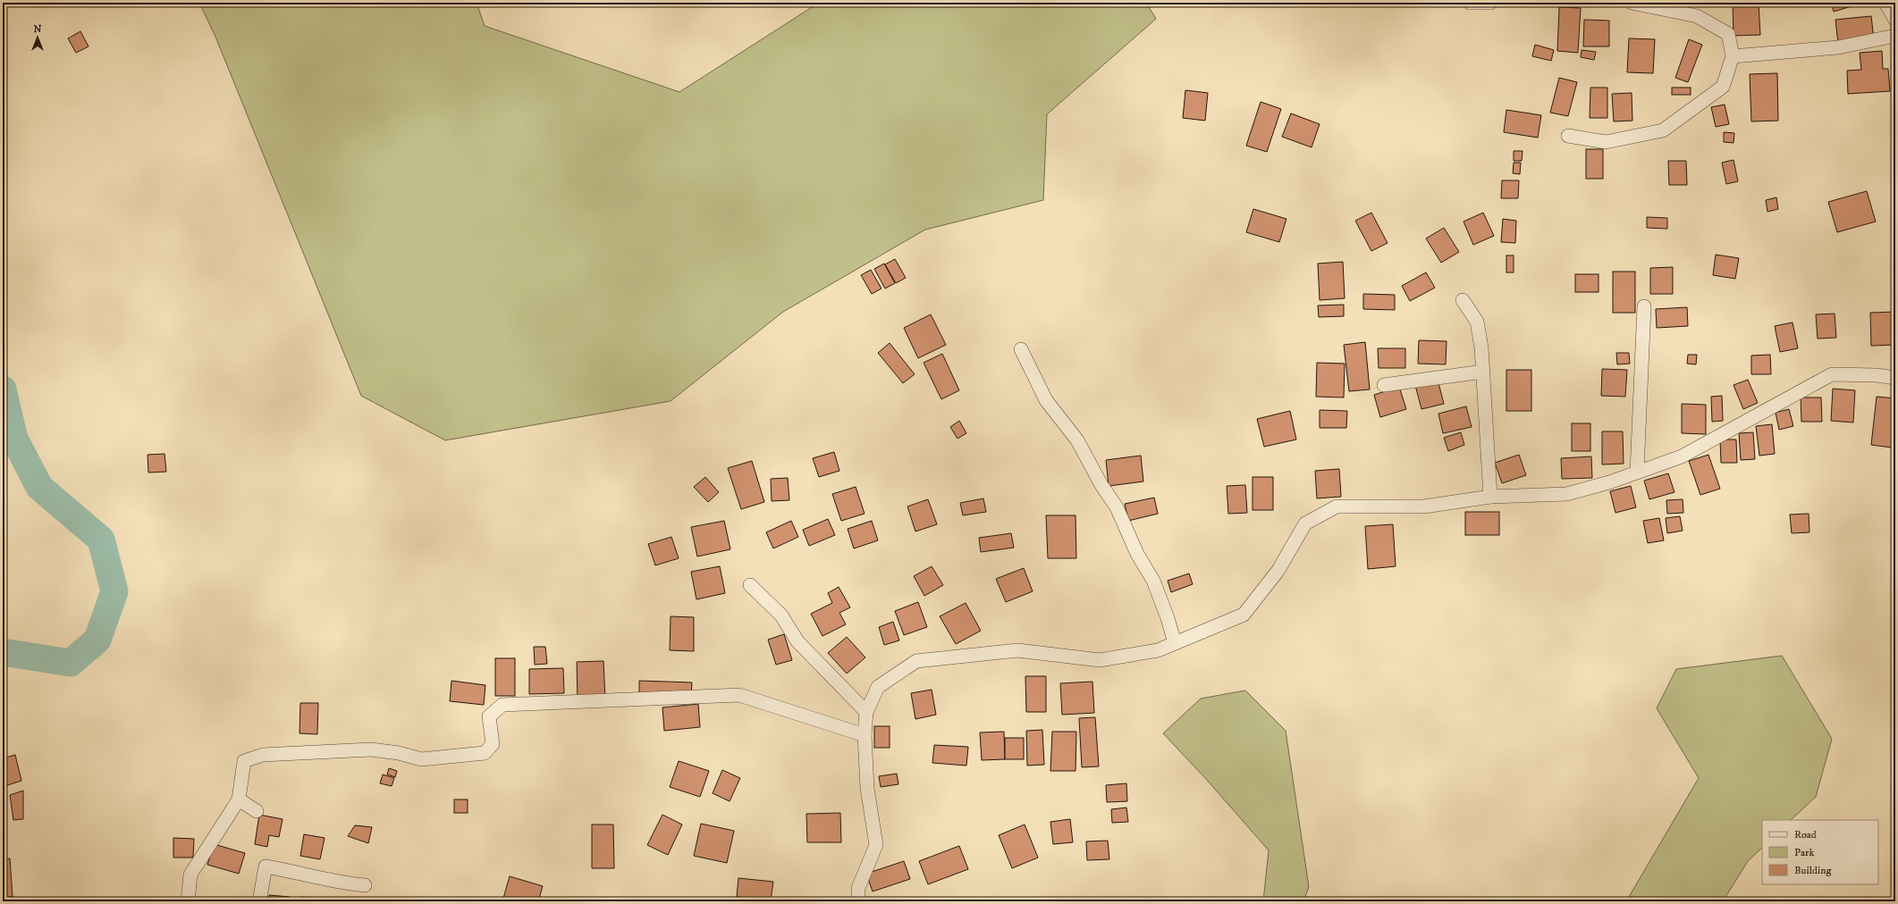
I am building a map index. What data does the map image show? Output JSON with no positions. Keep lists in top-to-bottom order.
{
  "legend": ["Road", "Park", "Building"],
  "north": "top"
}
